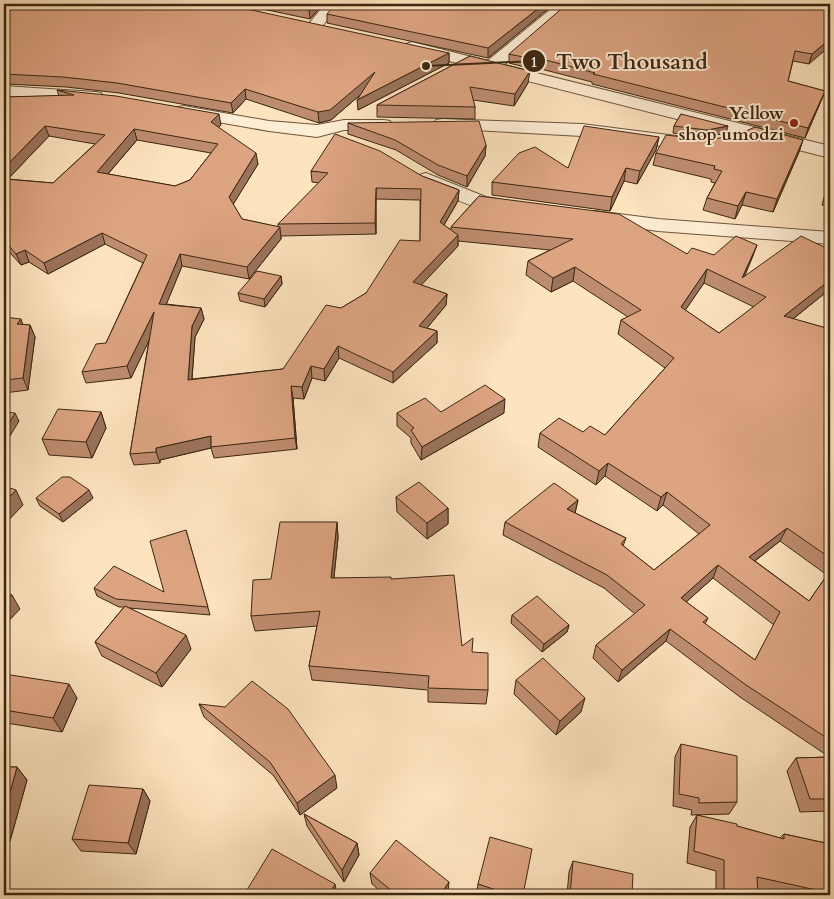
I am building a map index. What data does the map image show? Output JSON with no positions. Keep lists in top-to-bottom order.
{
  "places": ["Two Thousand", "Yellow shop umodzi"]
}
